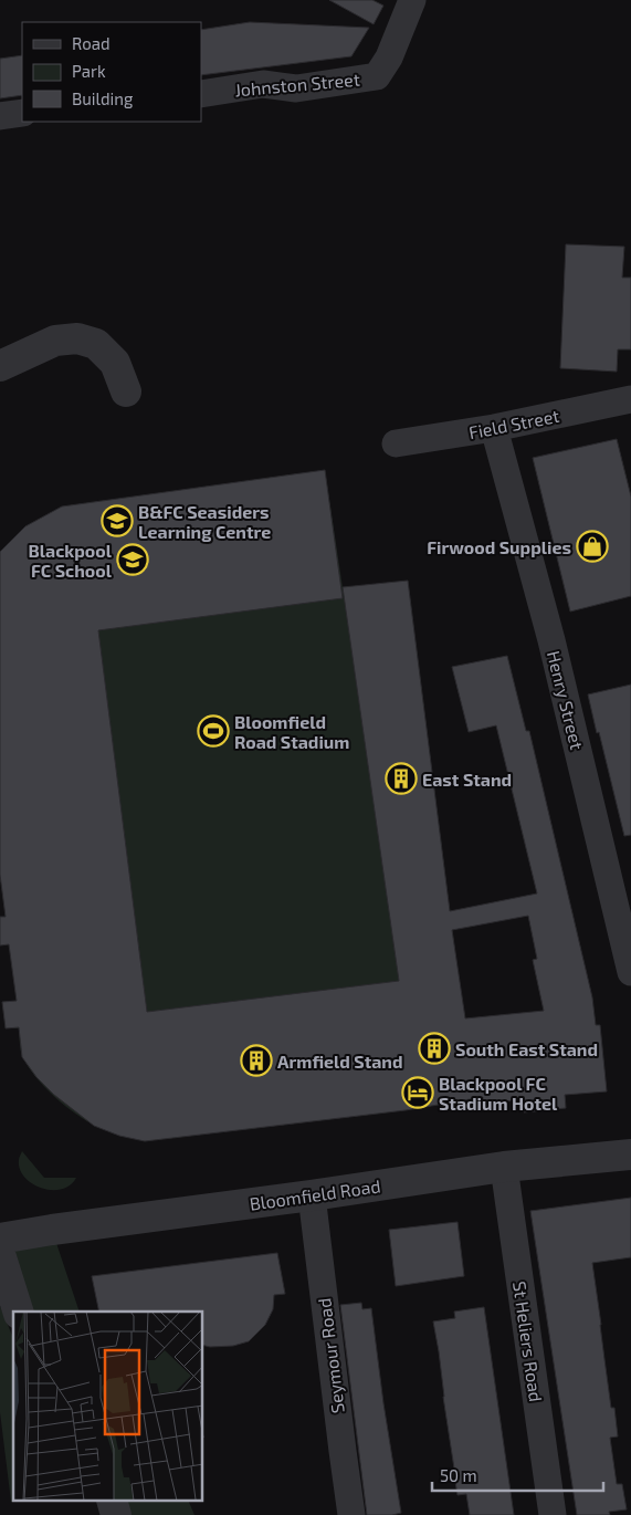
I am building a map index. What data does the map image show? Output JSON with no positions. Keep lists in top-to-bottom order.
{
  "streets": {
    "street": [
      "Johnston Street",
      "Field Street",
      "Henry Street",
      "Bloomfield Road",
      "St Heliers Road",
      "Seymour Road"
    ]
  },
  "crossings": [
    ["Field Street", "Henry Street"],
    ["Bloomfield Road", "St Heliers Road"],
    ["Bloomfield Road", "Seymour Road"]
  ],
  "places": {
    "school or university": ["B&FC Seasiders Learning Centre", "Blackpool FC School"],
    "shop": ["Firwood Supplies"],
    "sports": ["Bloomfield Road Stadium"],
    "building": ["East Stand", "South East Stand", "Armfield Stand"],
    "hotel": ["Blackpool FC Stadium Hotel"]
  },
  "legend": ["Road", "Park", "Building"],
  "scale_bar": "50 m"
}
